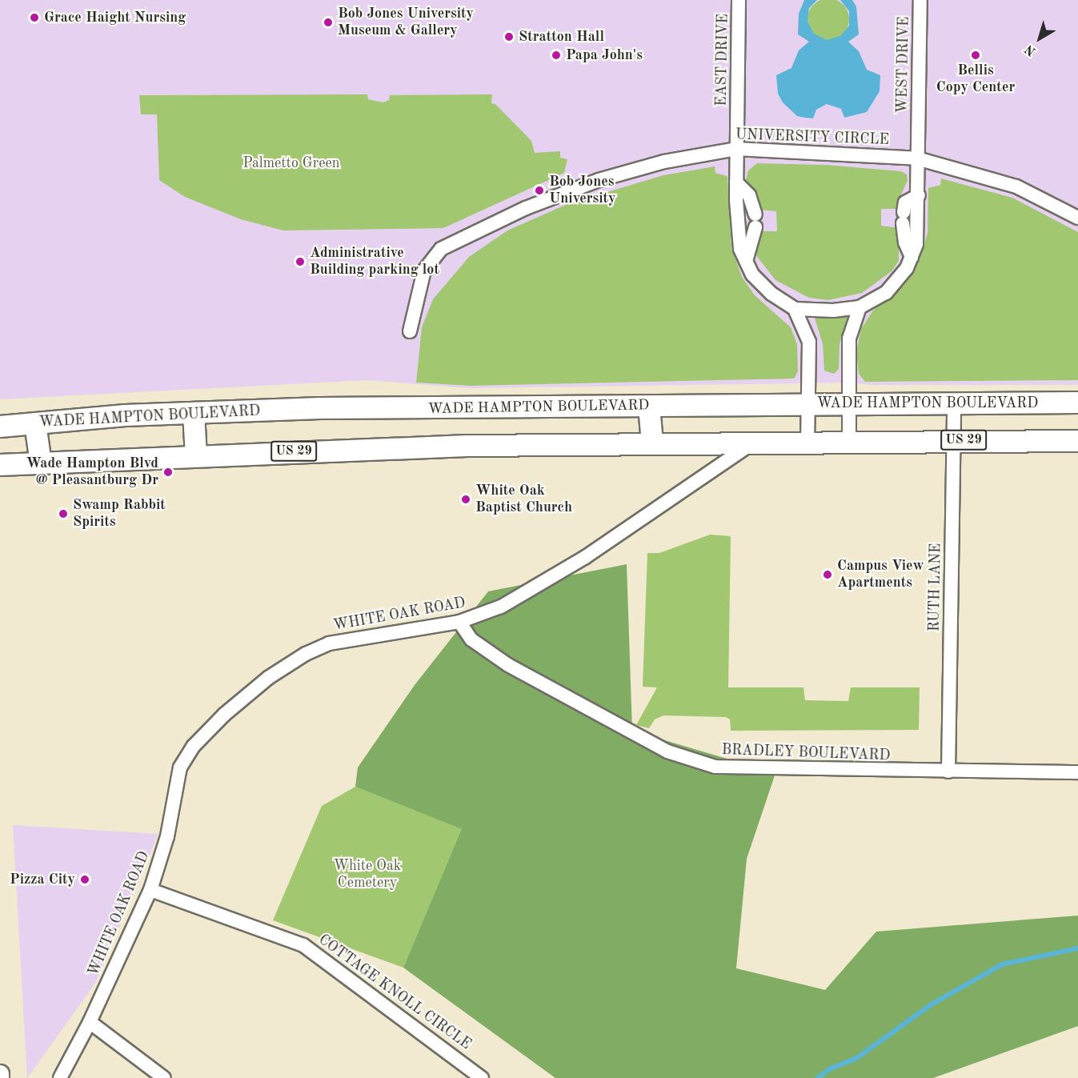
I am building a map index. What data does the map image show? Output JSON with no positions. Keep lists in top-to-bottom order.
{
  "streets": {
    "main road": ["WADE HAMPTON BOULEVARD", "US 29"],
    "street": [
      "EAST DRIVE",
      "WEST DRIVE",
      "UNIVERSITY CIRCLE",
      "RUTH LANE",
      "WHITE OAK ROAD",
      "BRADLEY BOULEVARD",
      "COTTAGE KNOLL CIRCLE"
    ]
  },
  "crossings": [
    ["EAST DRIVE", "UNIVERSITY CIRCLE"],
    ["WEST DRIVE", "UNIVERSITY CIRCLE"],
    ["WADE HAMPTON BOULEVARD", "RUTH LANE"],
    ["US 29", "RUTH LANE"],
    ["US 29", "WHITE OAK ROAD"],
    ["RUTH LANE", "BRADLEY BOULEVARD"],
    ["WHITE OAK ROAD", "BRADLEY BOULEVARD"],
    ["WHITE OAK ROAD", "COTTAGE KNOLL CIRCLE"]
  ],
  "parks": ["Palmetto Green", "White Oak Cemetery"],
  "places": [
    "Grace Haight Nursing",
    "Bob Jones University Museum & Gallery",
    "Stratton Hall",
    "Papa John's",
    "Bellis Copy Center",
    "Bob Jones University",
    "Administrative Building parking lot",
    "Wade Hampton Blvd @ Pleasantburg Dr",
    "White Oak Baptist Church",
    "Swamp Rabbit Spirits",
    "Campus View Apartments",
    "Pizza City"
  ],
  "north": "bottom left"
}
